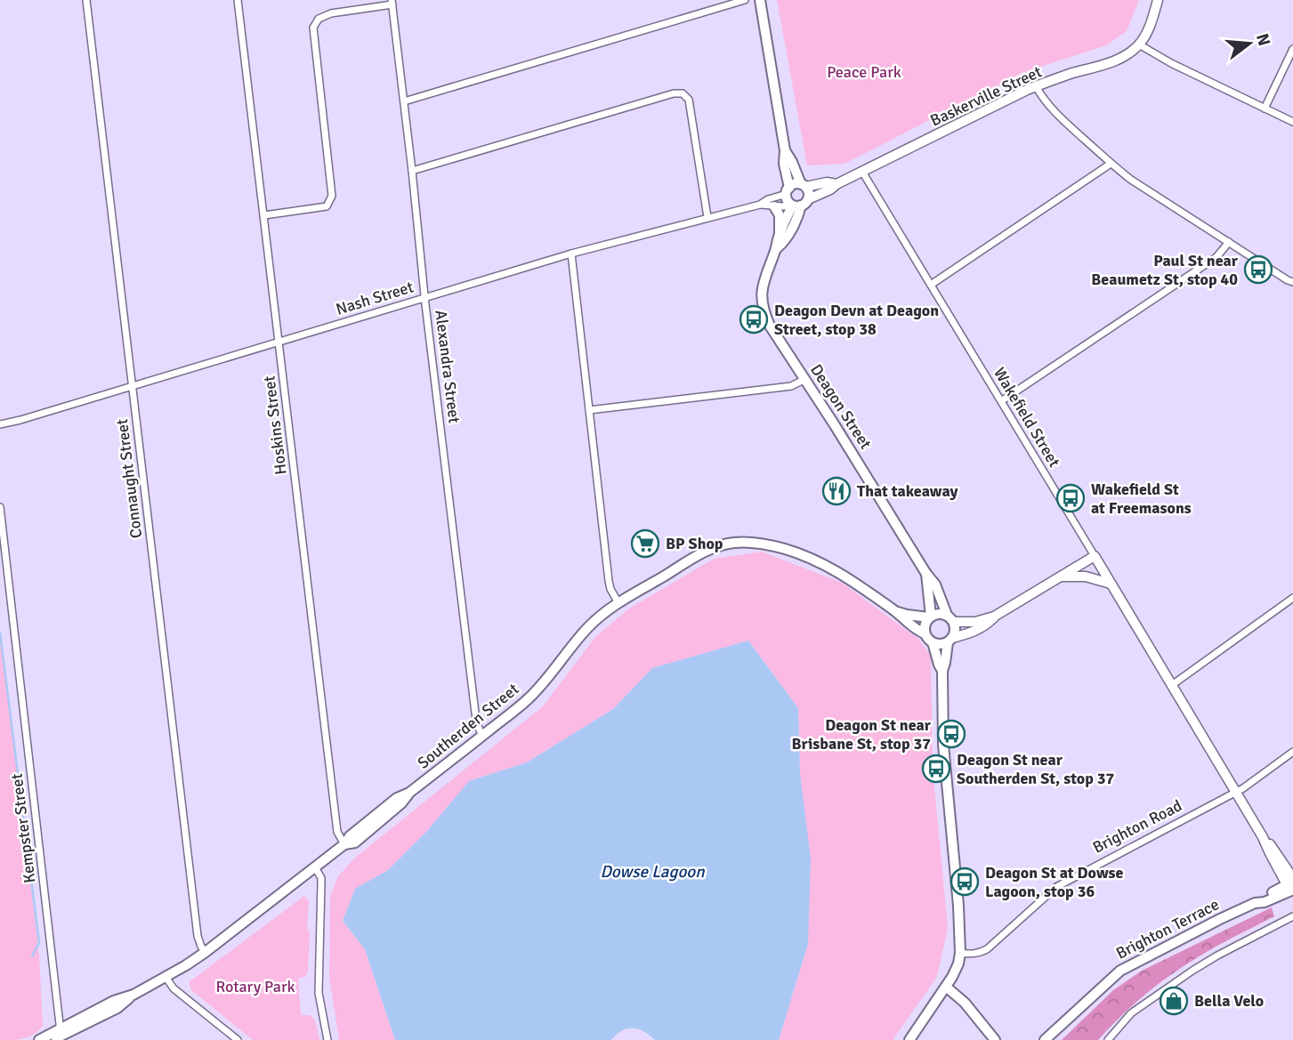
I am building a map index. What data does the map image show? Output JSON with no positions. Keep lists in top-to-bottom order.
{
  "streets": {
    "main road": ["Deagon Street", "Southerden Street", "Brighton Terrace"],
    "street": [
      "Baskerville Street",
      "Nash Street",
      "Alexandra Street",
      "Wakefield Street",
      "Hoskins Street",
      "Connaught Street",
      "Brighton Road",
      "Kempster Street"
    ]
  },
  "crossings": [
    ["Baskerville Street", "Nash Street"],
    ["Baskerville Street", "Deagon Street"],
    ["Baskerville Street", "Wakefield Street"],
    ["Nash Street", "Alexandra Street"],
    ["Nash Street", "Deagon Street"],
    ["Nash Street", "Hoskins Street"],
    ["Nash Street", "Connaught Street"],
    ["Alexandra Street", "Southerden Street"],
    ["Deagon Street", "Southerden Street"],
    ["Wakefield Street", "Brighton Road"],
    ["Wakefield Street", "Brighton Terrace"],
    ["Hoskins Street", "Southerden Street"],
    ["Connaught Street", "Southerden Street"],
    ["Southerden Street", "Kempster Street"]
  ],
  "water": ["Dowse Lagoon"],
  "parks": ["Peace Park", "Rotary Park"],
  "places": {
    "bus stop": [
      "Paul St near Beaumetz St, stop 40",
      "Deagon Devn at Deagon Street, stop 38",
      "Wakefield St at Freemasons",
      "Deagon St near Brisbane St, stop 37",
      "Deagon St near Southerden St, stop 37",
      "Deagon St at Dowse Lagoon, stop 36"
    ],
    "restaurant": ["That takeaway"],
    "supermarket": ["BP Shop"],
    "shop": ["Bella Velo"]
  },
  "north": "right"
}
